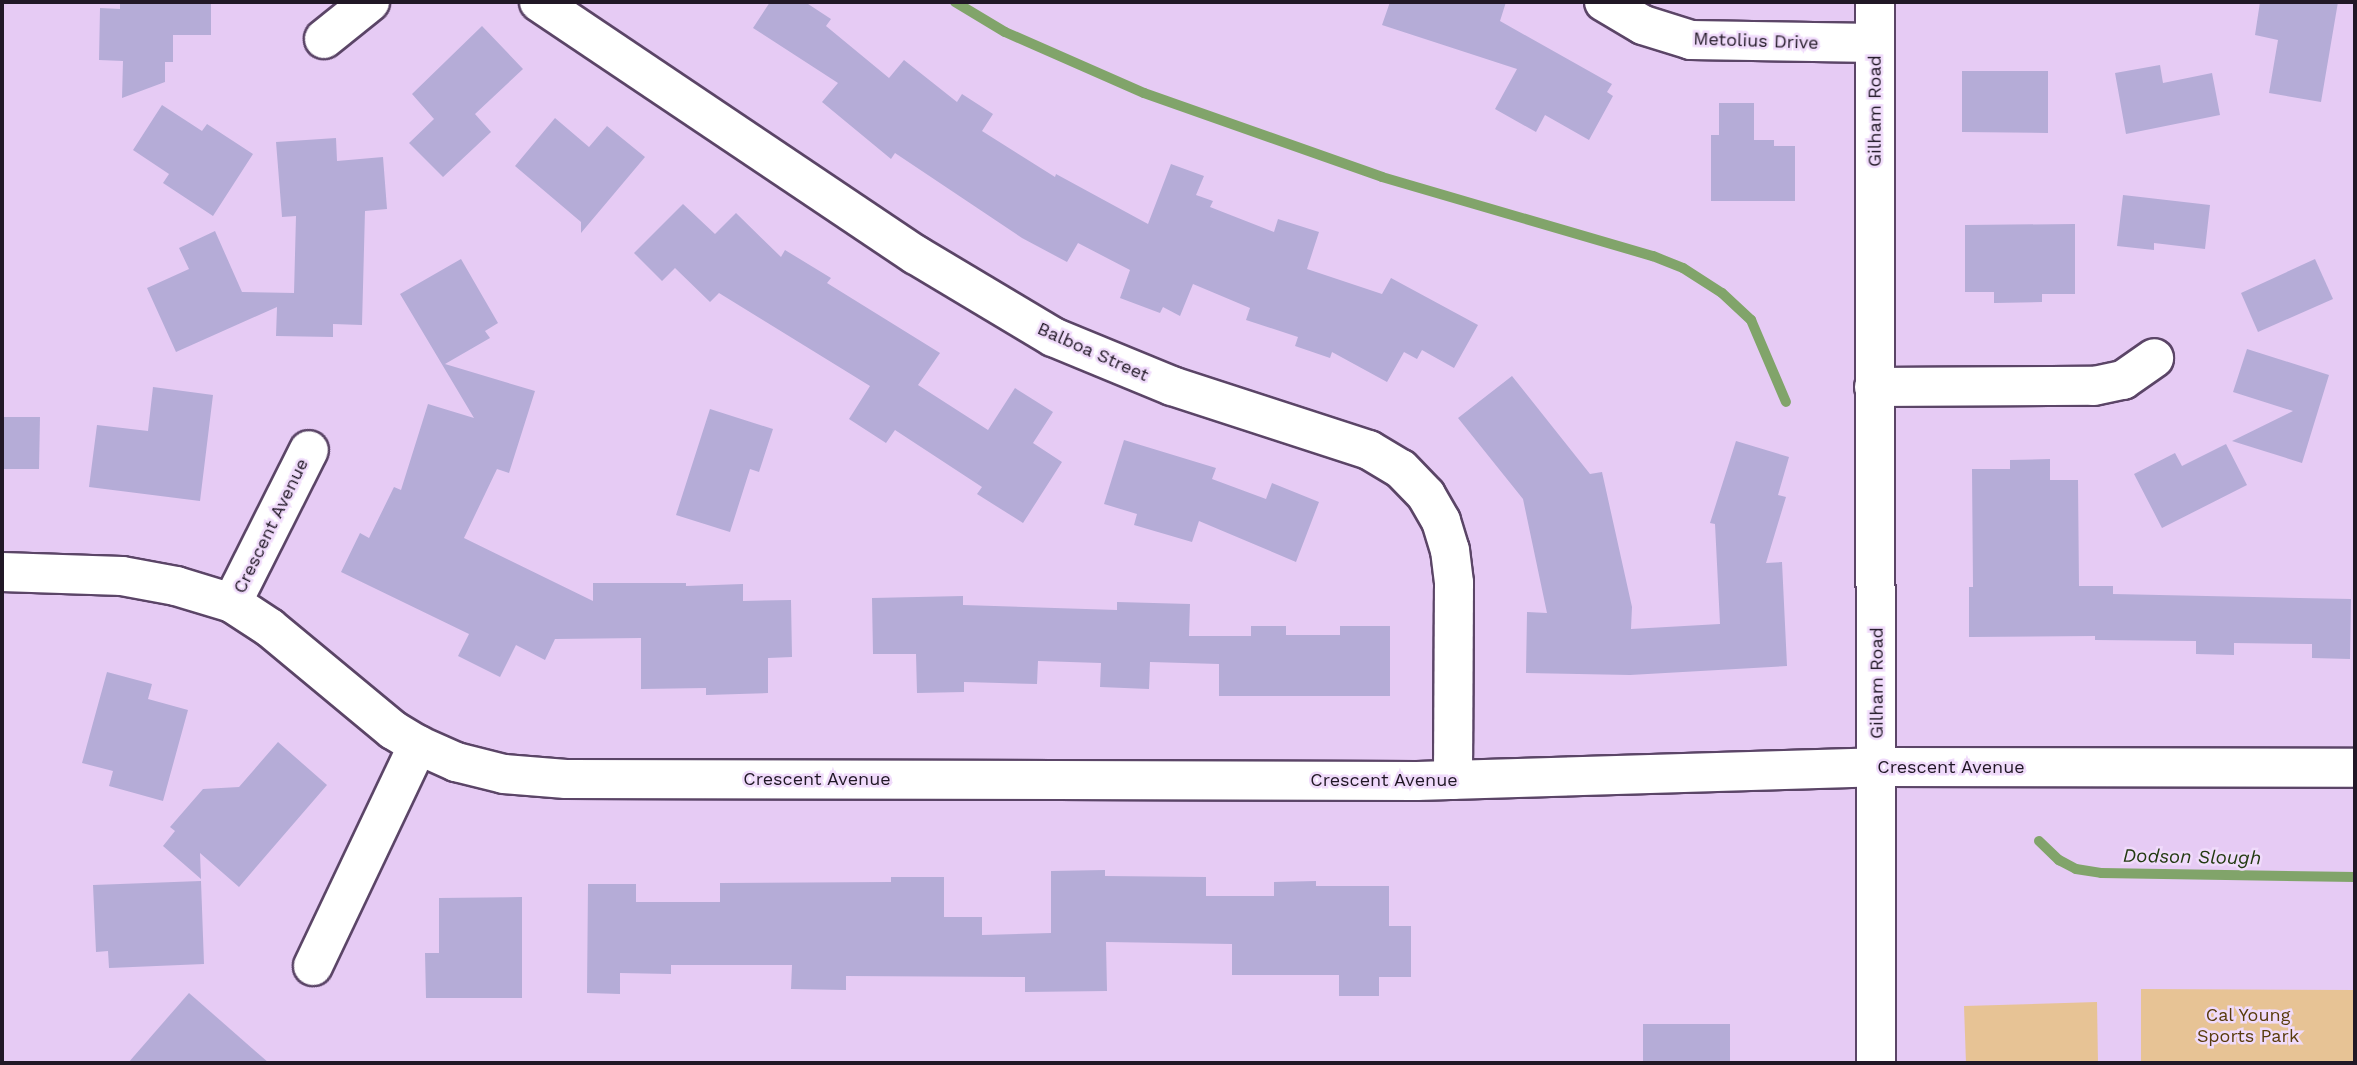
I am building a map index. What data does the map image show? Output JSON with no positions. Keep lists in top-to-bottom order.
{
  "streets": {
    "street": [
      "Metolius Drive",
      "Gilham Road",
      "Balboa Street",
      "Crescent Avenue"
    ]
  },
  "crossings": [
    ["Metolius Drive", "Gilham Road"],
    ["Gilham Road", "Crescent Avenue"],
    ["Balboa Street", "Crescent Avenue"]
  ],
  "water": ["Dodson Slough"],
  "parks": ["Cal Young Sports Park"]
}
